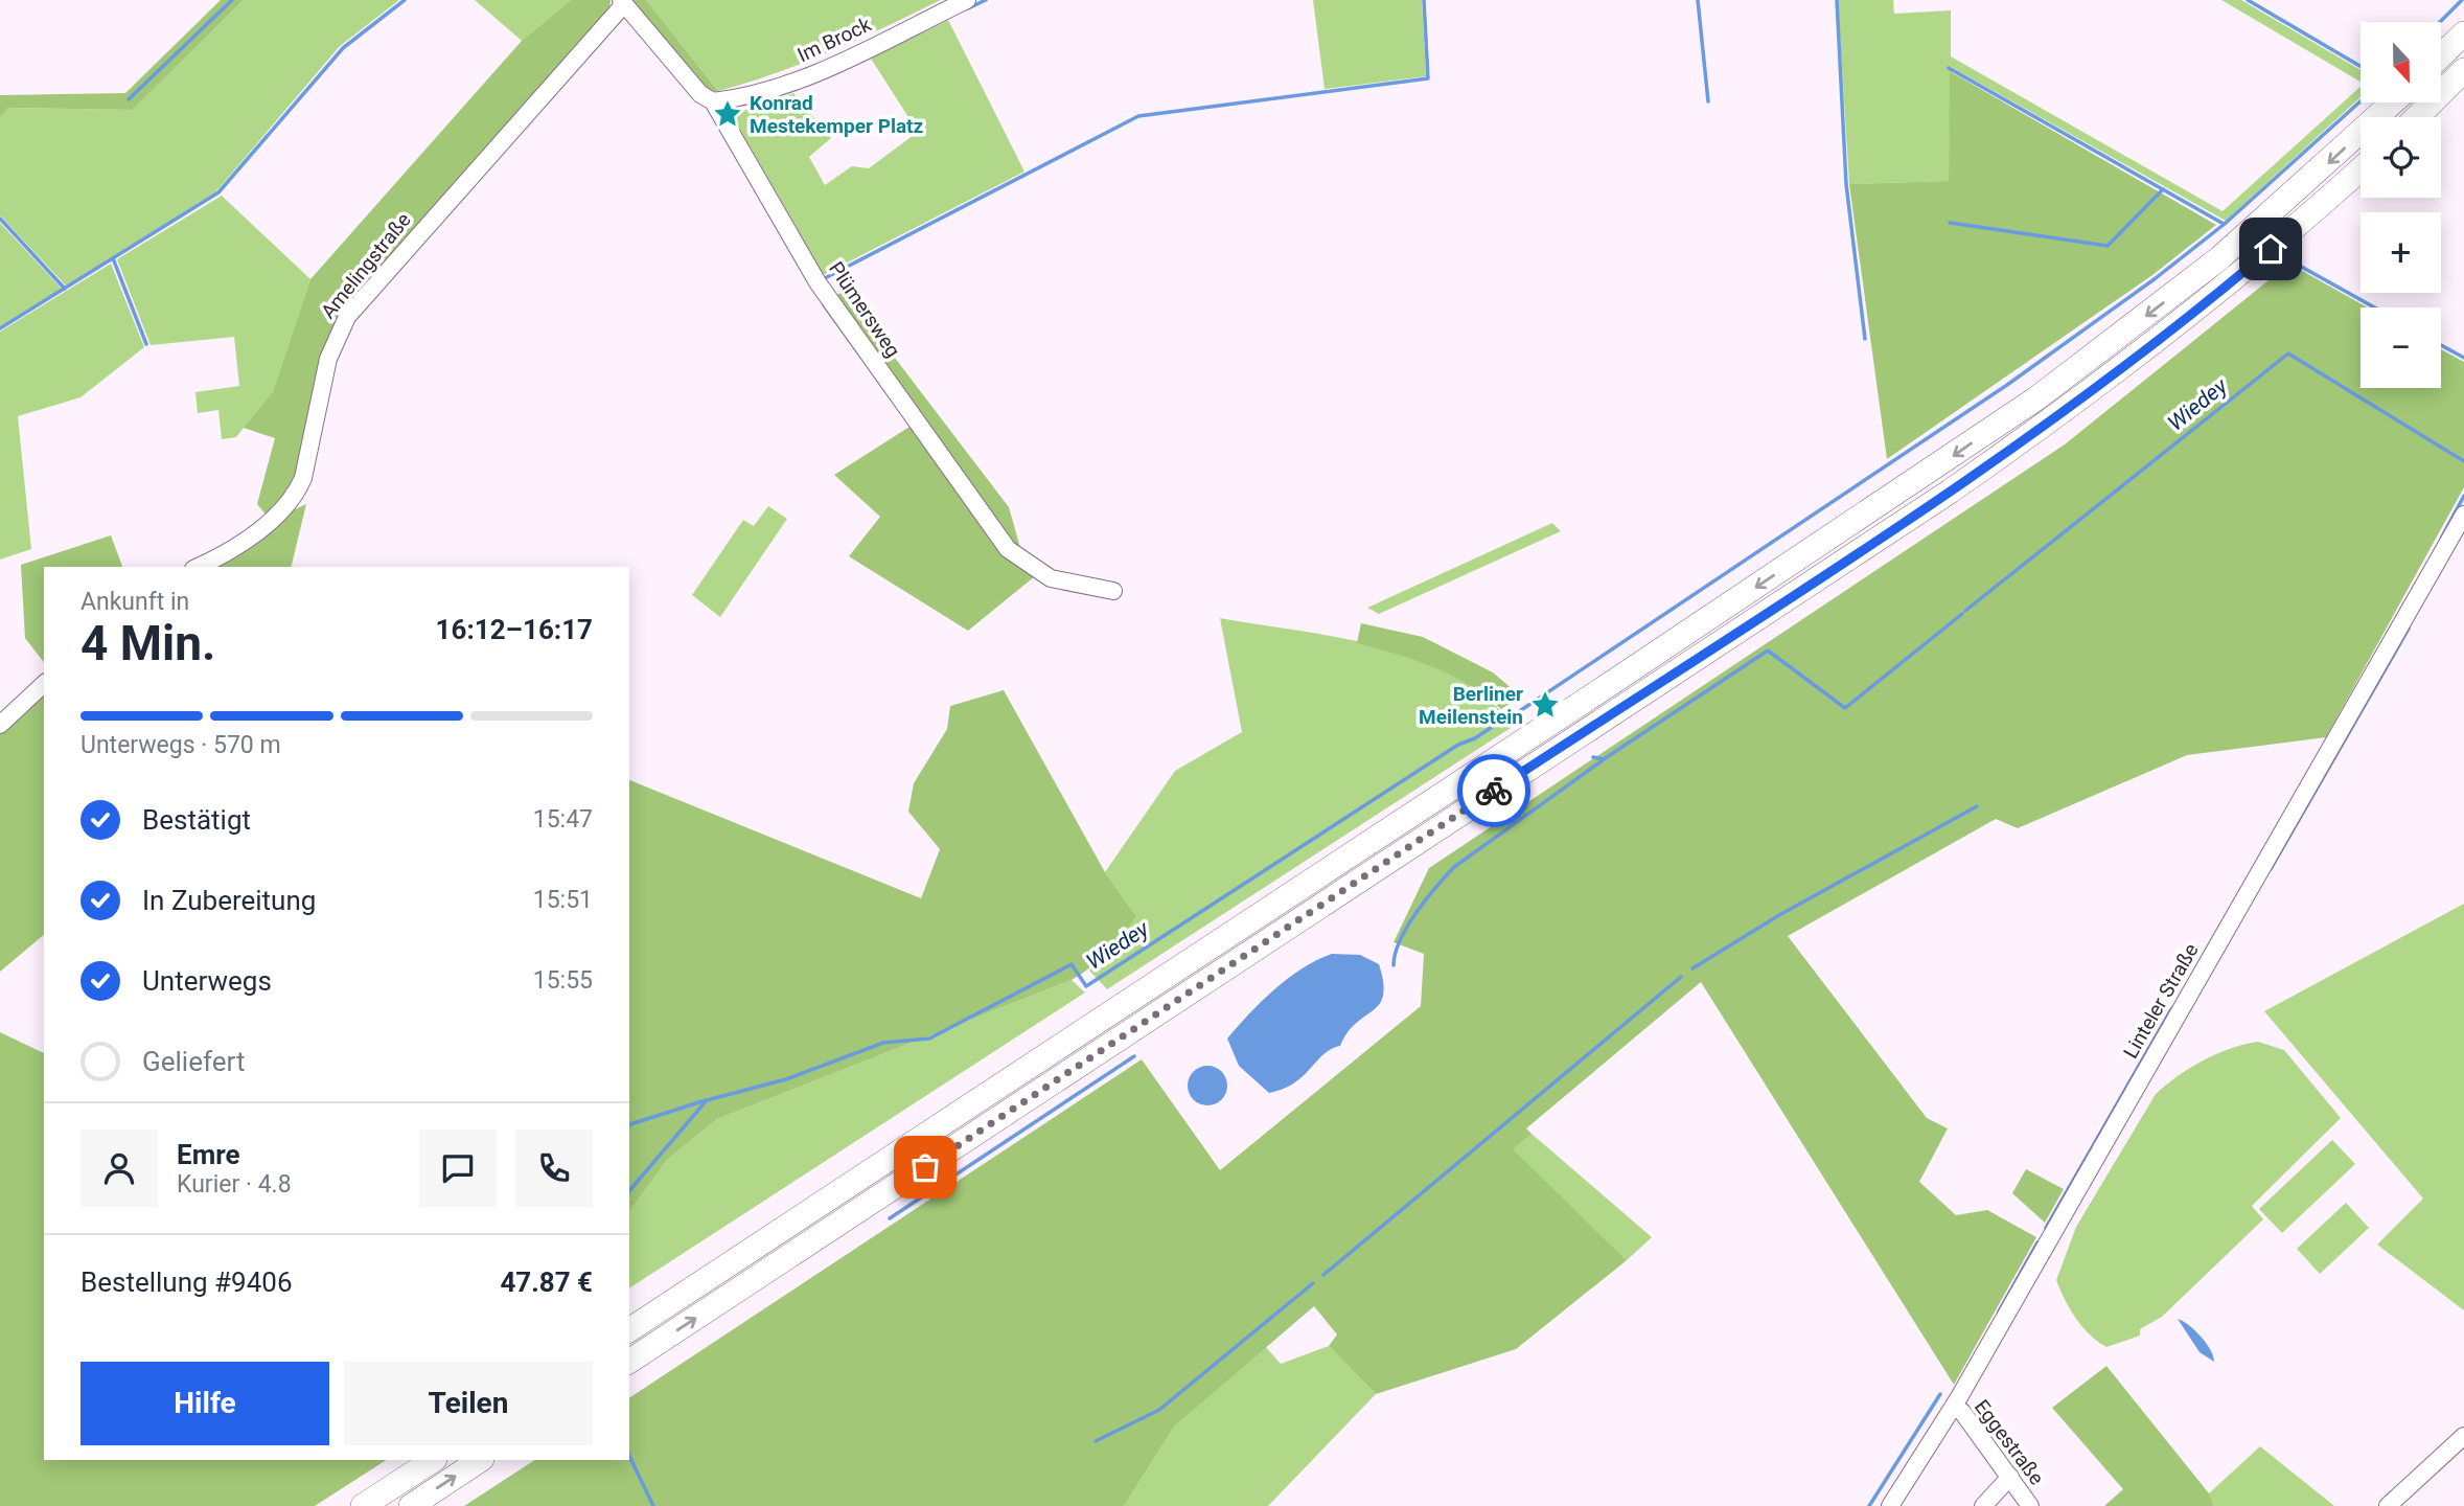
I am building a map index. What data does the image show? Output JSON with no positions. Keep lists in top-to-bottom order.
{
  "streets": {
    "street": [
      "Im Brock",
      "Amelingstraße",
      "Plümersweg",
      "Linteler Straße",
      "Eggestraße"
    ]
  },
  "crossings": [
    ["Im Brock", "Plümersweg"],
    ["Amelingstraße", "Plümersweg"],
    ["Linteler Straße", "Eggestraße"]
  ],
  "water": ["Wiedey"],
  "places": {
    "place": ["Konrad Mestekemper Platz", "Berliner Meilenstein"]
  },
  "north": "bottom",
  "page": {
    "map_buttons": ["+", "−"],
    "heading": ["4 Min.", "Ankunft in", "16:12–16:17"],
    "panel": [
      "Emre",
      "Kurier · 4.8",
      "Bestellung #9406",
      "47.87 €"
    ],
    "bar": "Unterwegs · 570 m",
    "list": [
      ["Bestätigt", "15:47"],
      ["In Zubereitung", "15:51"],
      ["Unterwegs", "15:55"],
      "Geliefert"
    ],
    "buttons": ["Hilfe", "Teilen"]
  }
}
